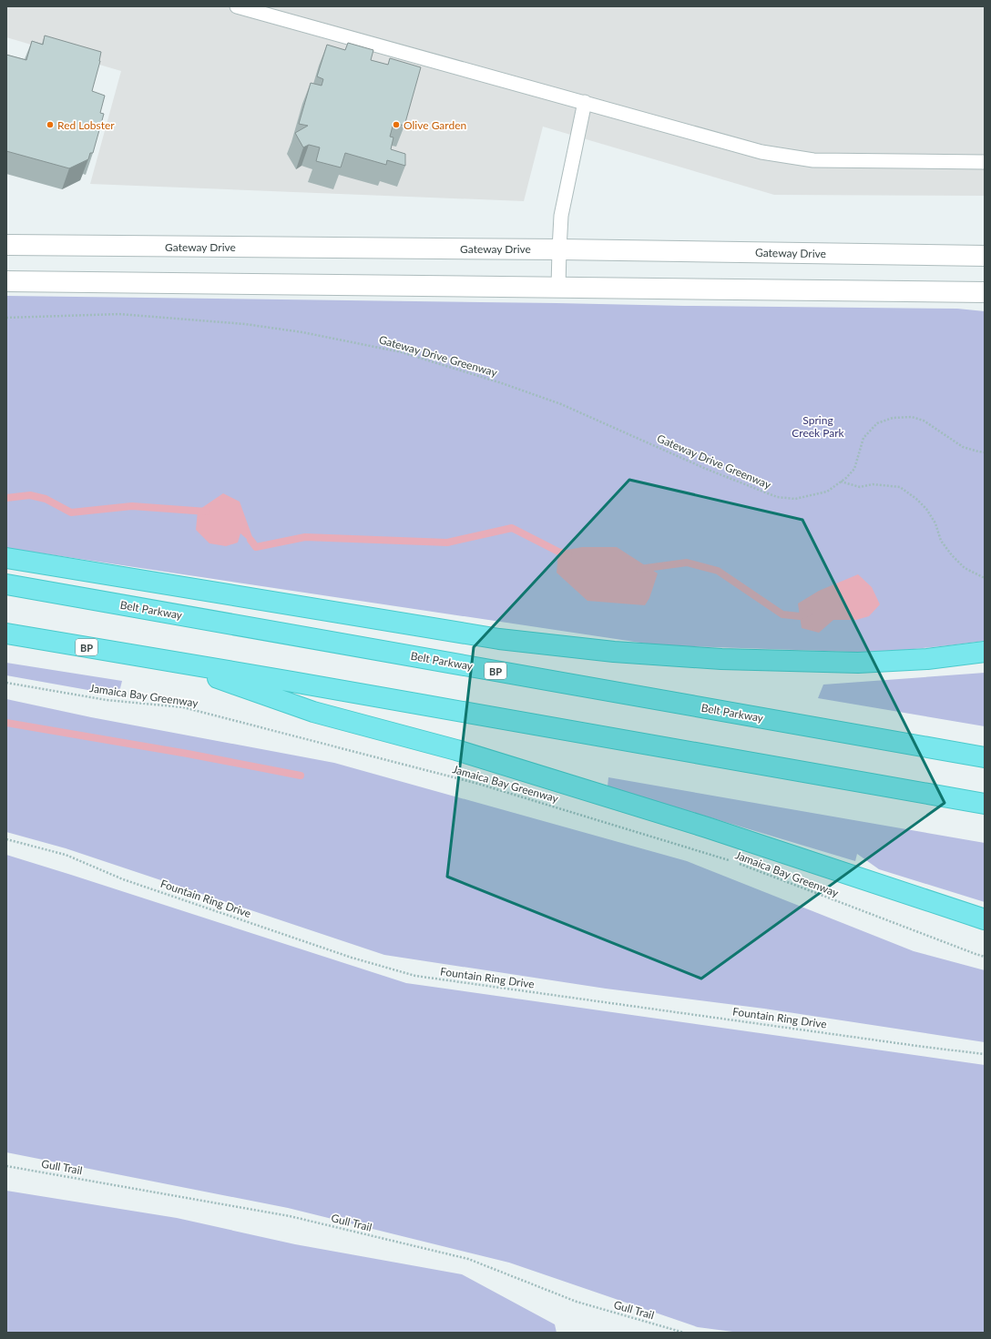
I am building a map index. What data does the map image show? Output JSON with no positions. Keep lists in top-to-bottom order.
{
  "streets": {
    "highway": ["Belt Parkway", "BP"],
    "street": ["Gateway Drive"],
    "path": [
      "Gateway Drive Greenway",
      "Jamaica Bay Greenway",
      "Fountain Ring Drive",
      "Gull Trail"
    ]
  },
  "parks": ["Spring Creek Park"],
  "places": ["Red Lobster", "Olive Garden"]
}
